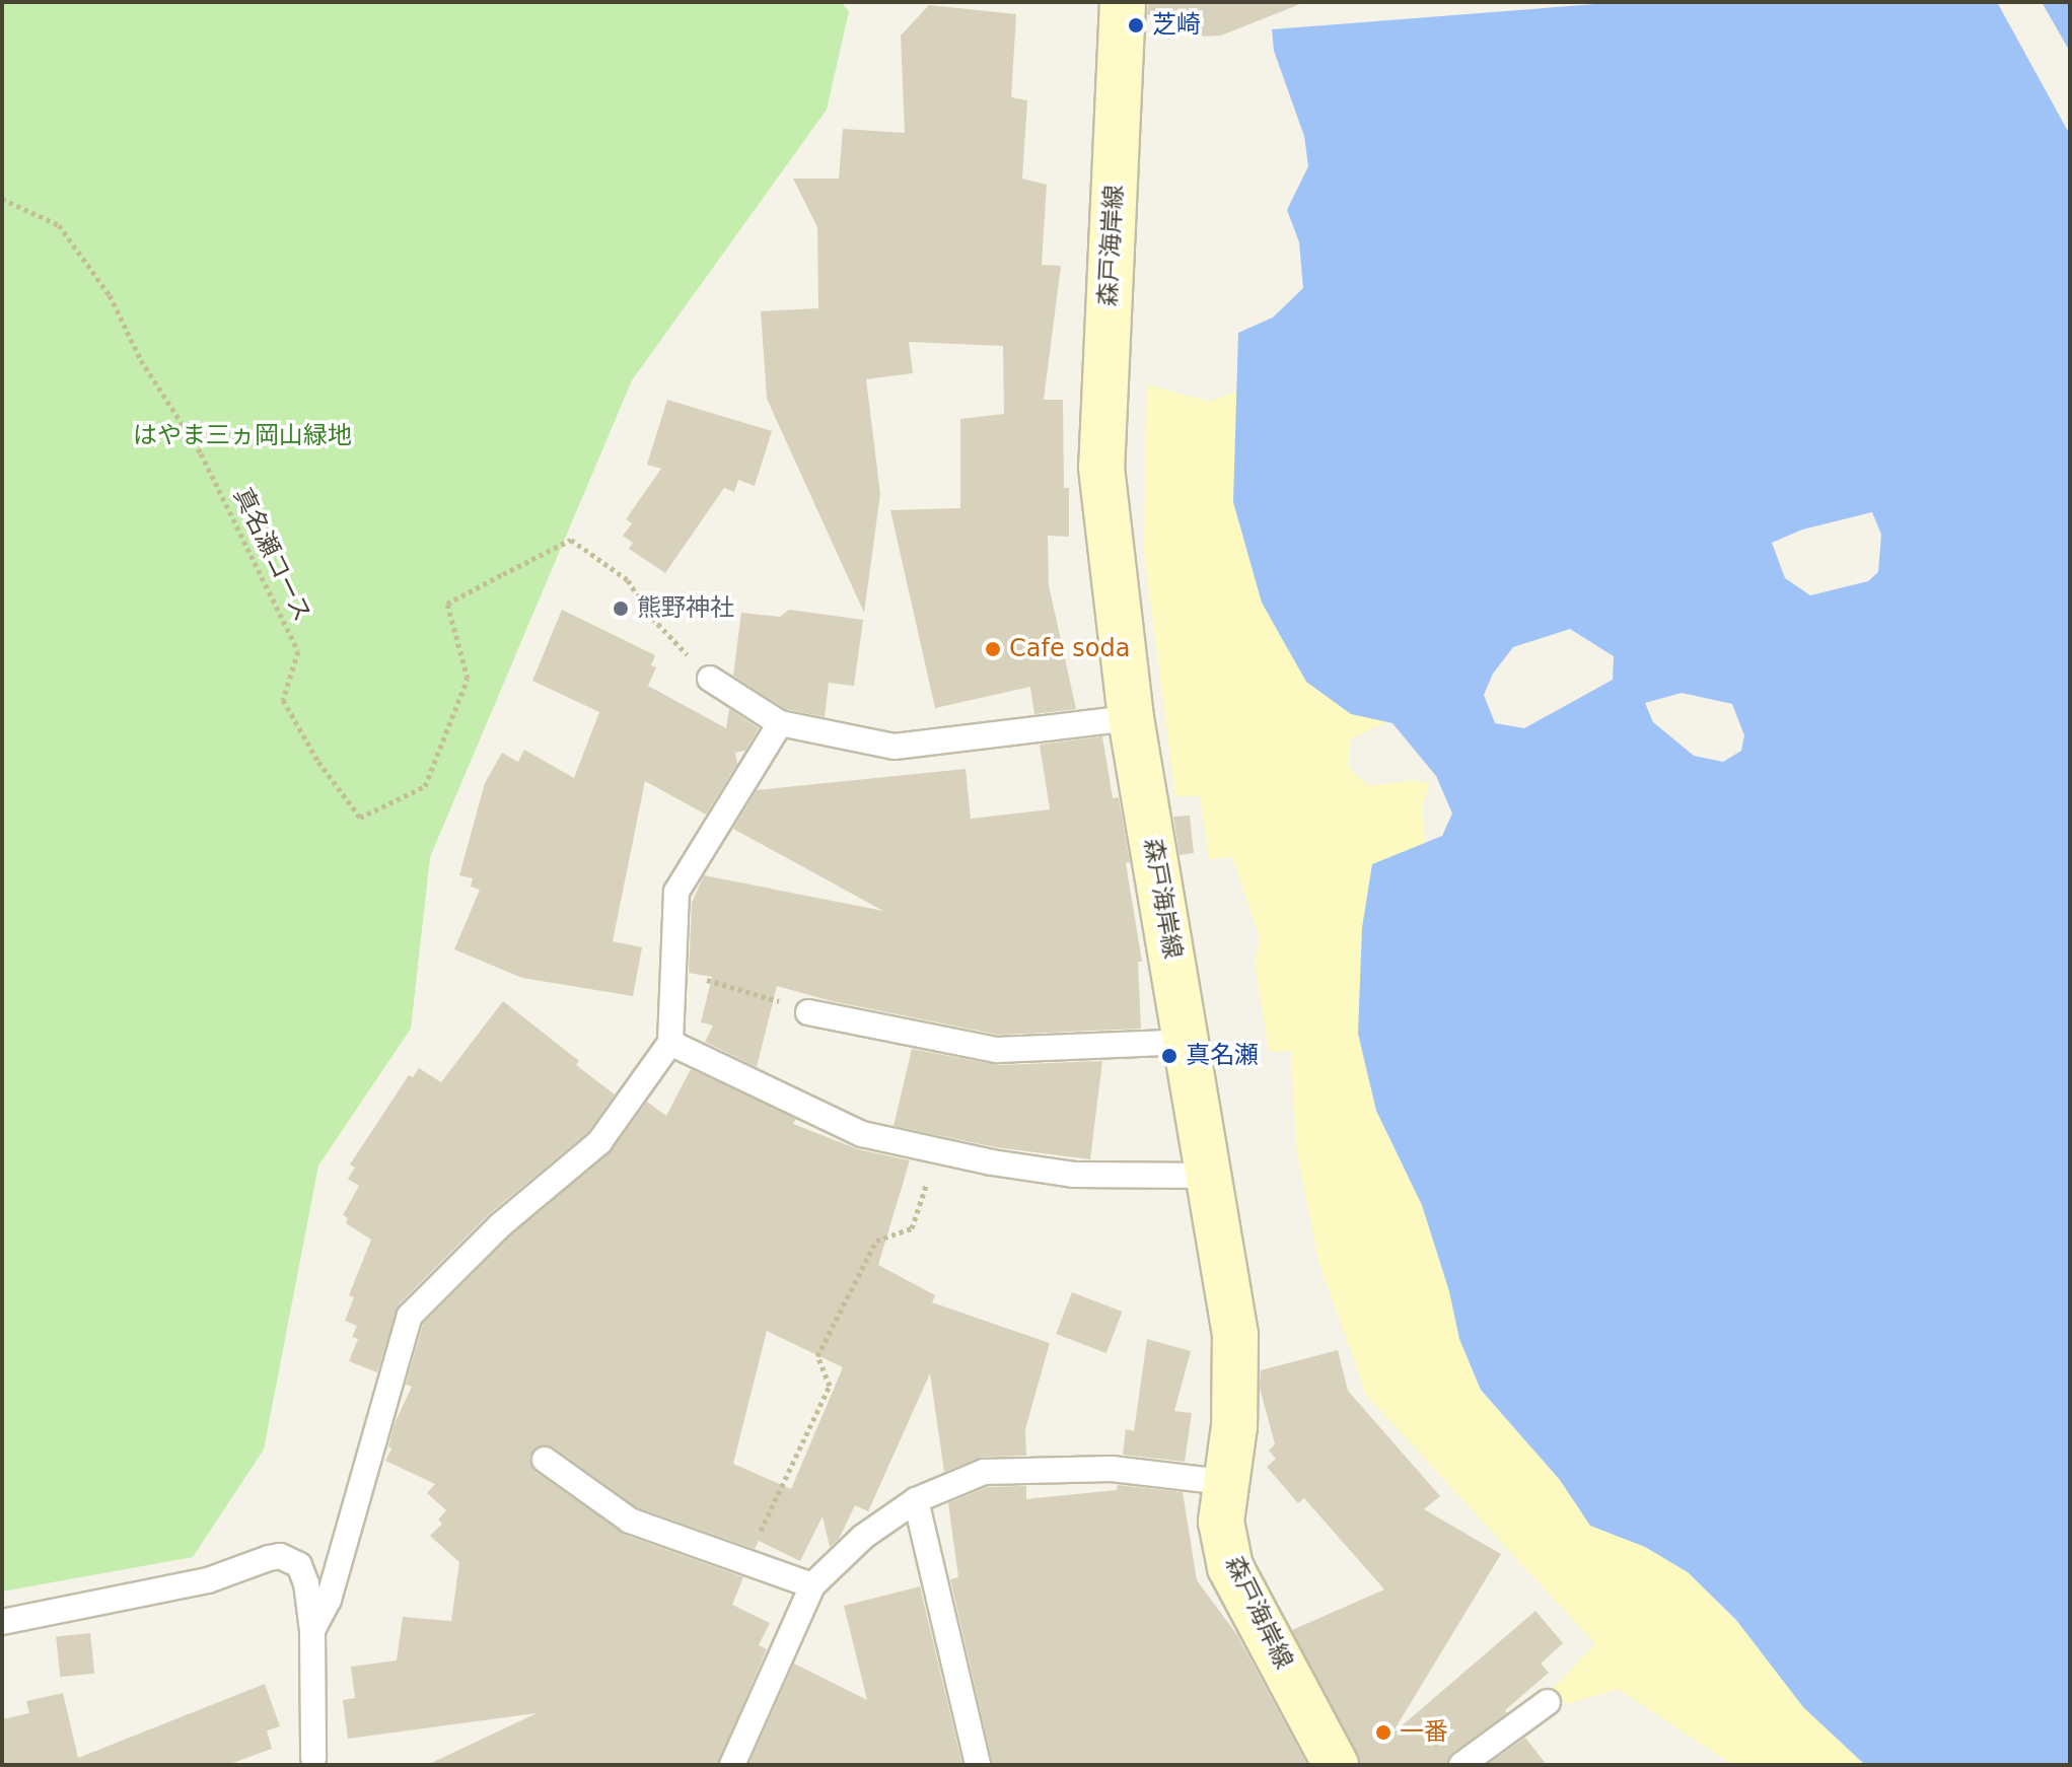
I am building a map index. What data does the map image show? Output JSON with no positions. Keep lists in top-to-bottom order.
{
  "streets": {
    "main road": ["森戸海岸線"],
    "path": ["真名瀬コース"]
  },
  "parks": ["はやま三ヵ岡山緑地"],
  "places": [
    "芝崎",
    "熊野神社",
    "Cafe soda",
    "真名瀬",
    "一番"
  ]
}
